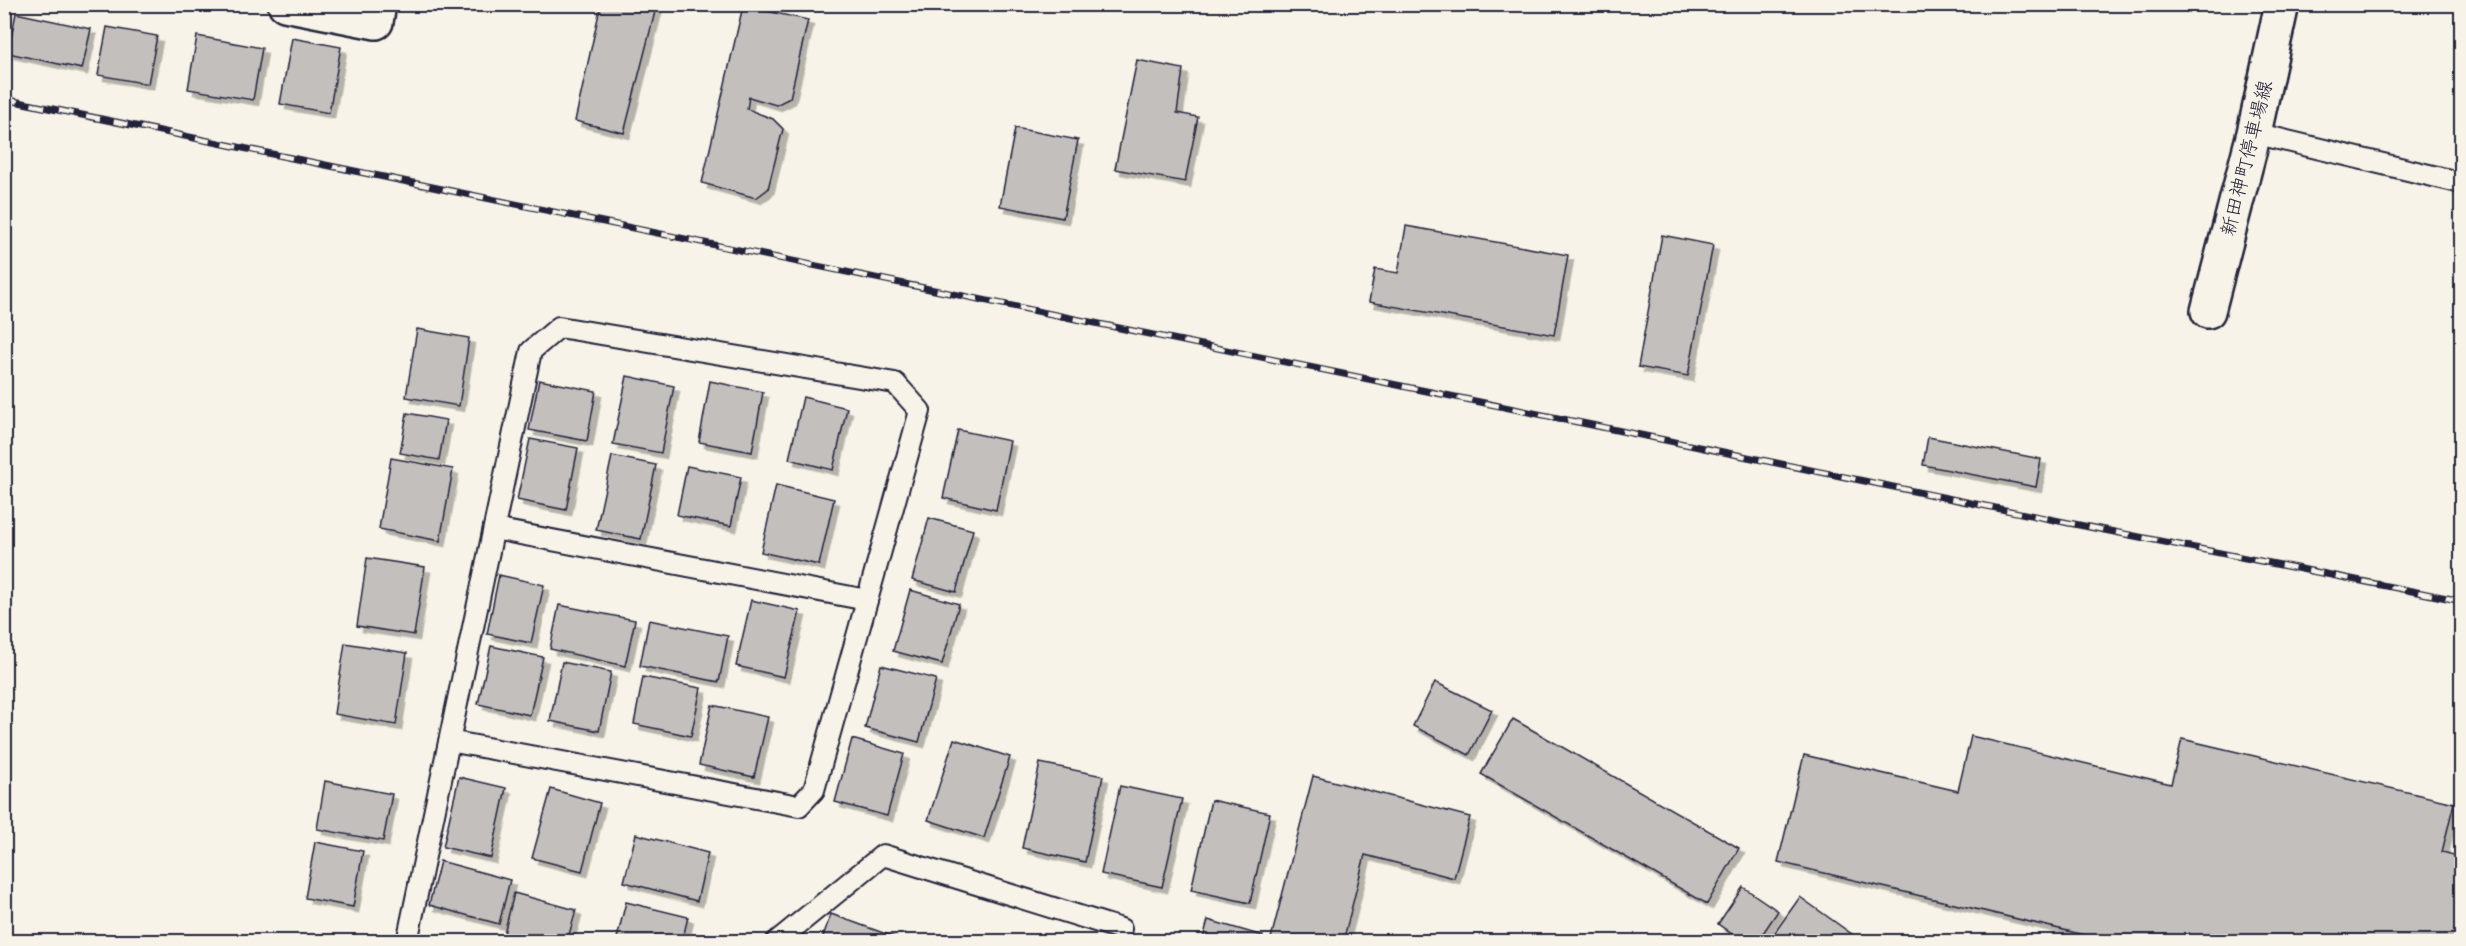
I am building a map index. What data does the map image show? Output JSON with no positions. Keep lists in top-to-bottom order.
{
  "streets": {
    "main road": ["新田神町停車場線"]
  }
}
